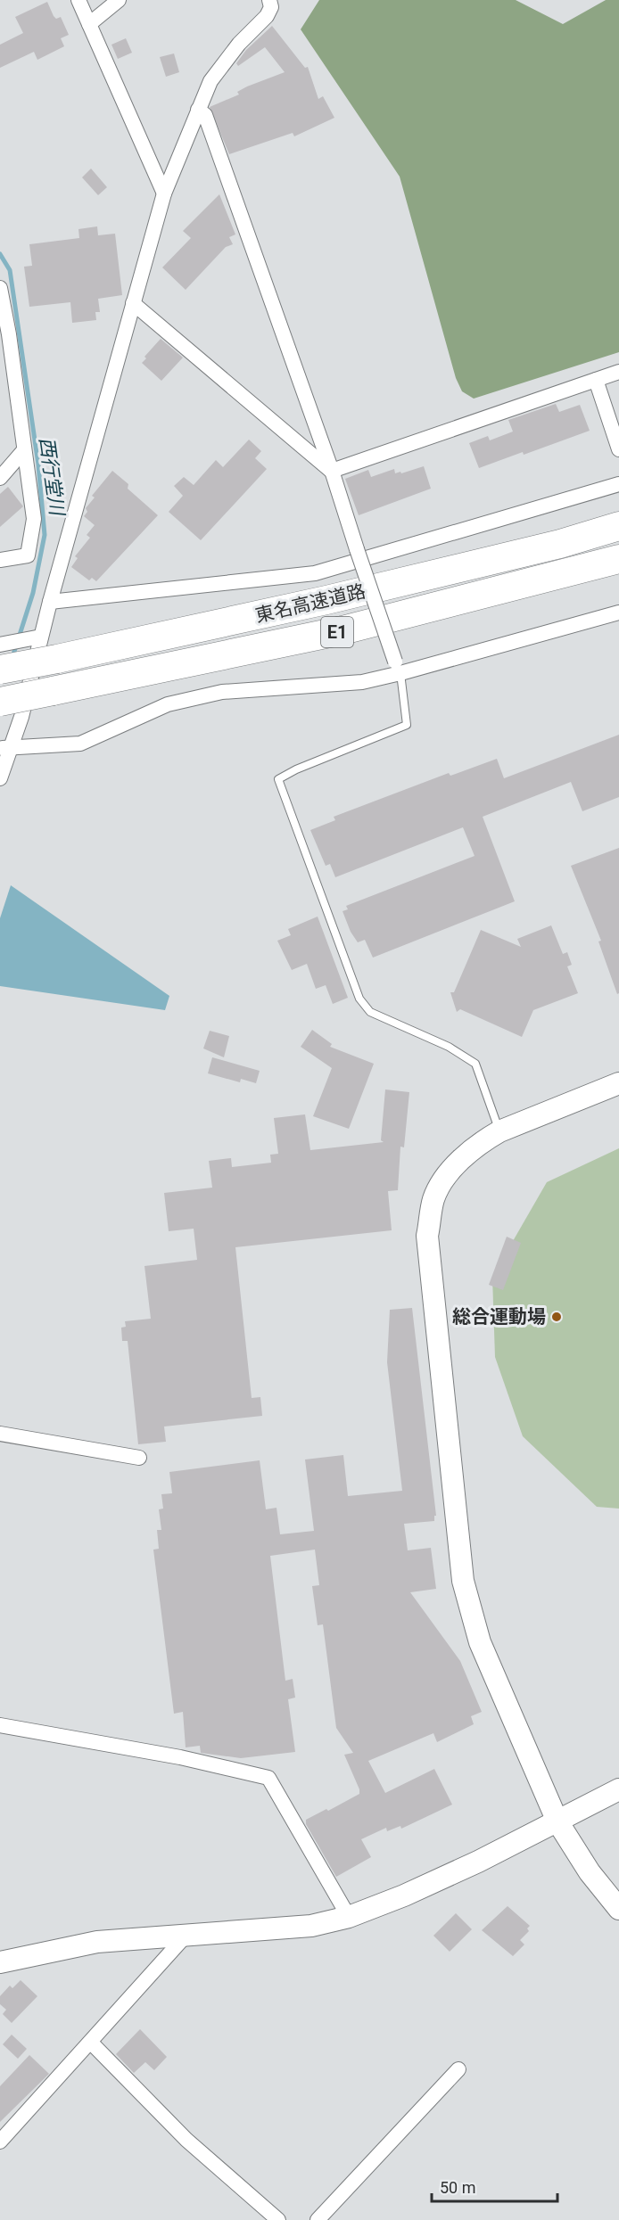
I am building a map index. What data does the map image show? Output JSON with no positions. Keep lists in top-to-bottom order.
{
  "streets": {
    "highway": ["東名高速道路", "E1"]
  },
  "water": ["西行堂川"],
  "places": ["総合運動場"],
  "scale_bar": "50 m"
}
